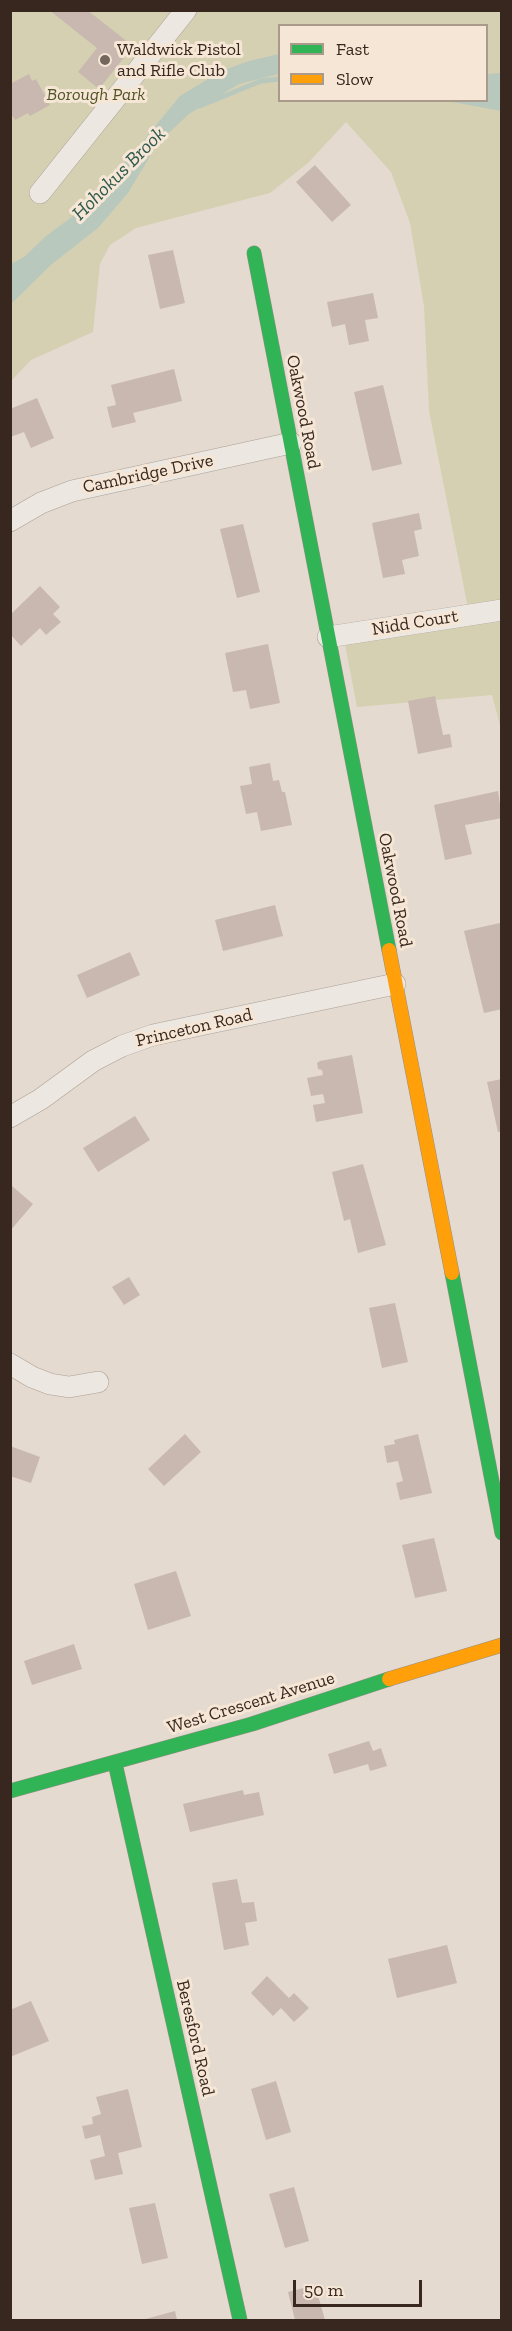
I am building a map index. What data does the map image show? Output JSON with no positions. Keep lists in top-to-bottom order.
{
  "streets": {
    "street": [
      "Oakwood Road",
      "Cambridge Drive",
      "Nidd Court",
      "Princeton Road",
      "West Crescent Avenue",
      "Beresford Road"
    ]
  },
  "crossings": [
    ["Oakwood Road", "Cambridge Drive"],
    ["Oakwood Road", "Nidd Court"],
    ["Oakwood Road", "Princeton Road"],
    ["West Crescent Avenue", "Beresford Road"]
  ],
  "water": ["Hohokus Brook"],
  "parks": ["Borough Park"],
  "places": ["Waldwick Pistol and Rifle Club"],
  "legend": ["Fast", "Slow"],
  "scale_bar": "50 m"
}
